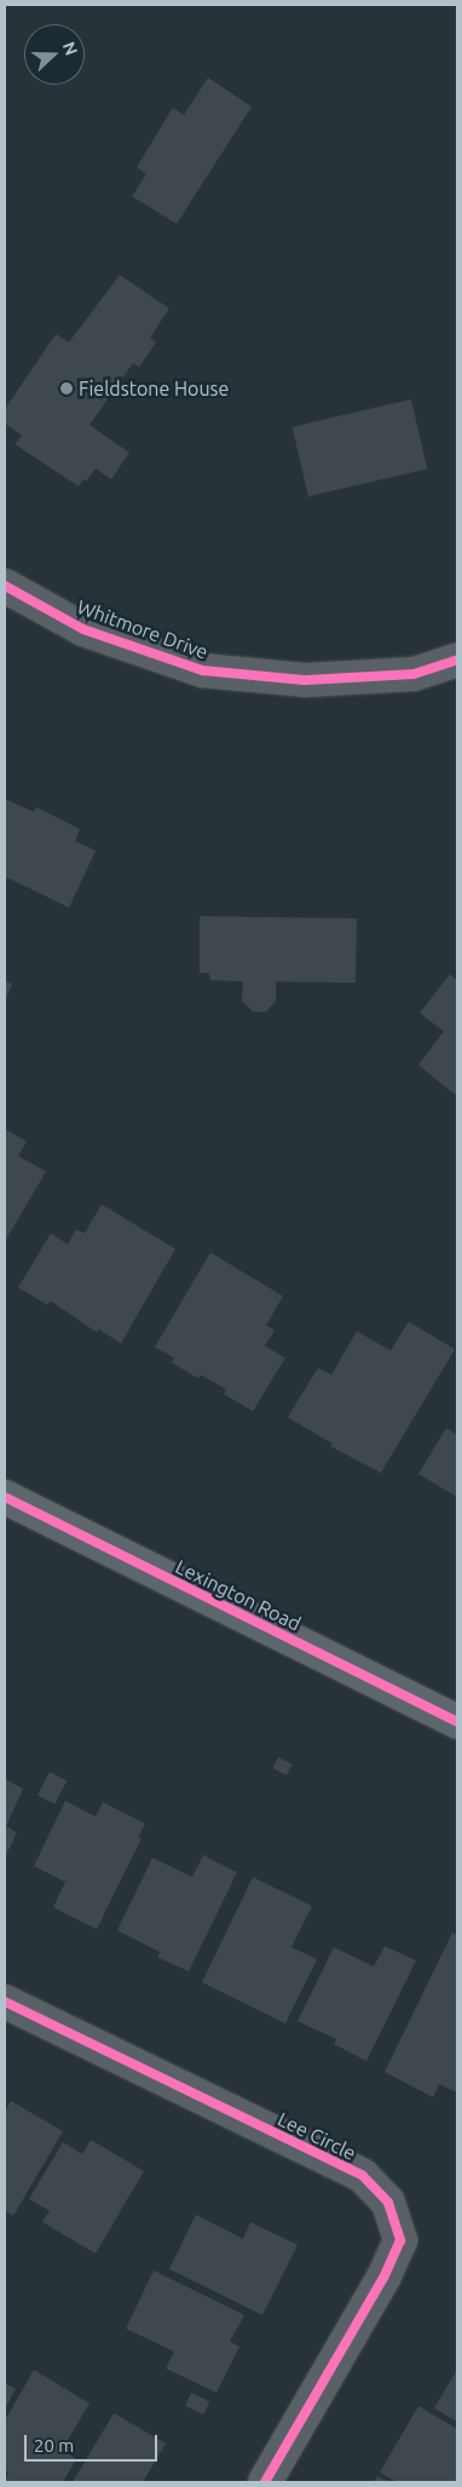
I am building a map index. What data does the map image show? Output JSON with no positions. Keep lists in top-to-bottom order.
{
  "streets": {
    "main road": ["Lexington Road"],
    "street": ["Whitmore Drive", "Lee Circle"]
  },
  "places": ["Fieldstone House"],
  "scale_bar": "20 m",
  "north": "right"
}
